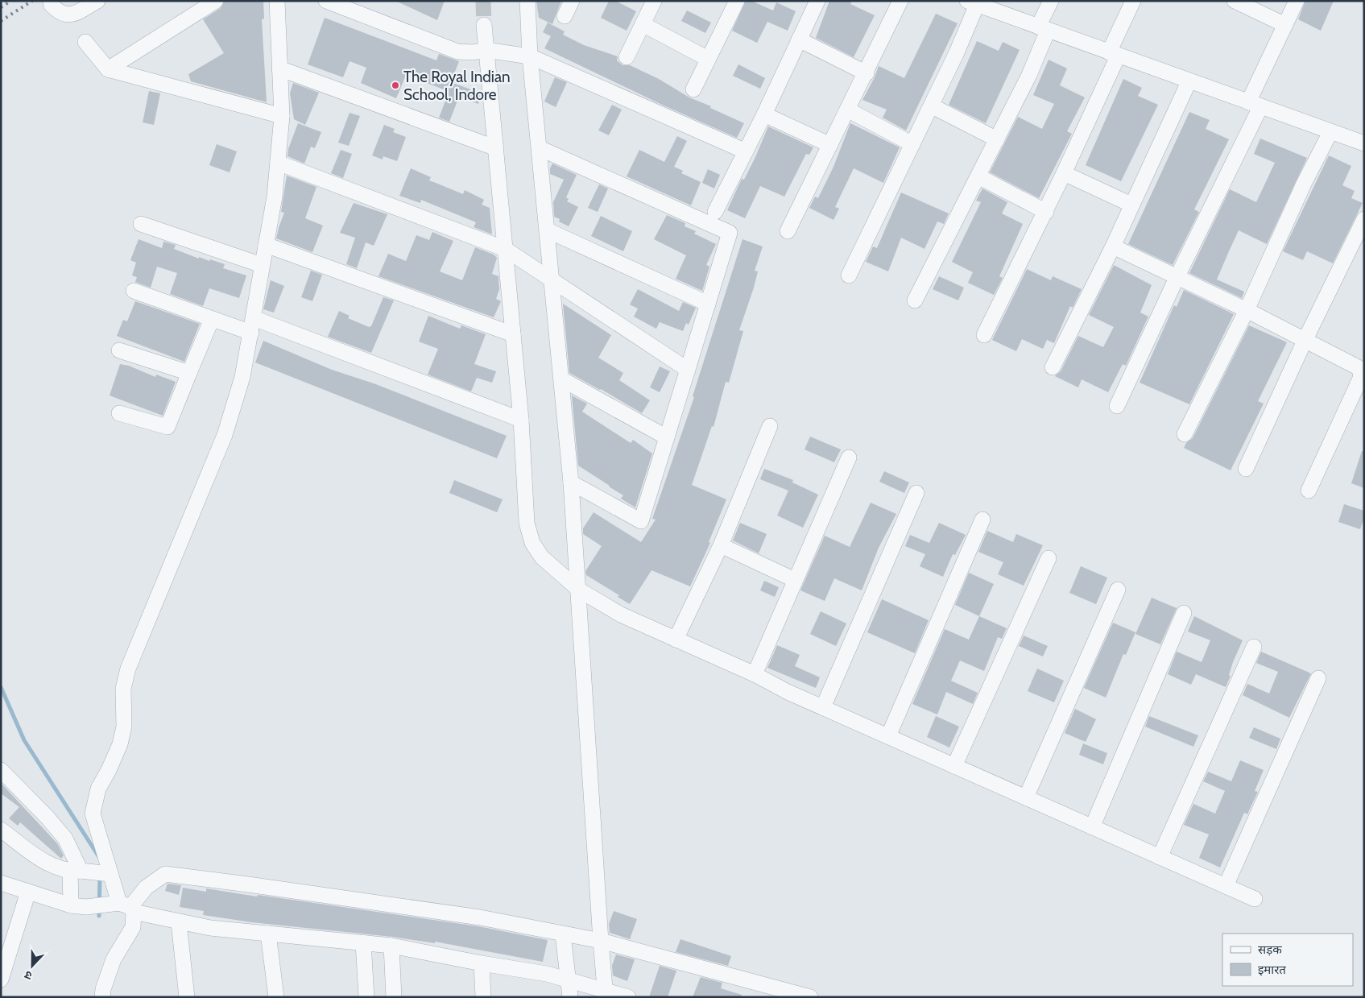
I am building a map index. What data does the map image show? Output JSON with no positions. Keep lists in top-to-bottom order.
{
  "places": ["The Royal Indian School, Indore"],
  "legend": ["सड़क", "इमारत"],
  "north": "bottom"
}
